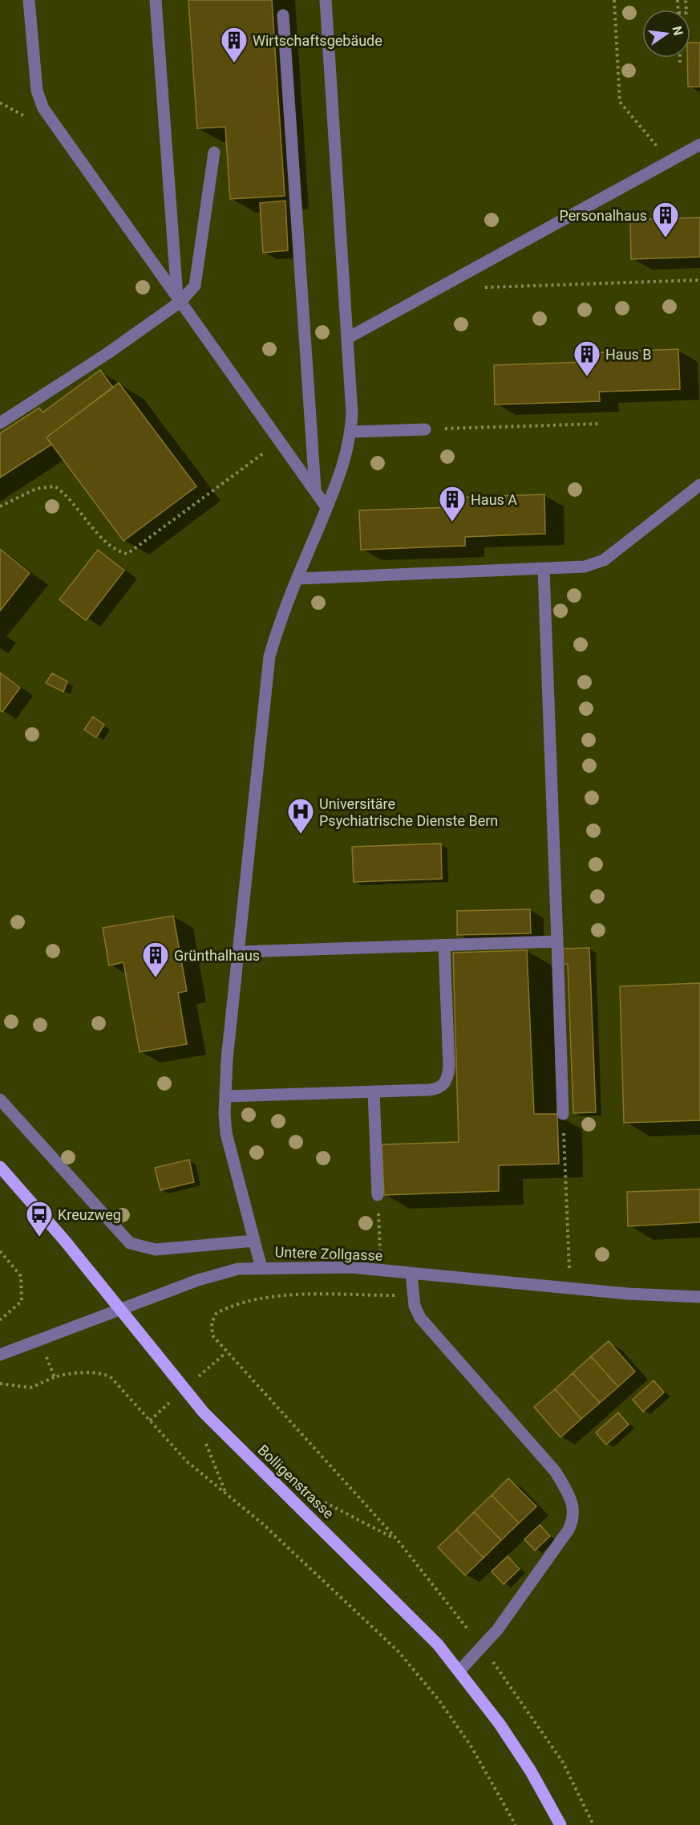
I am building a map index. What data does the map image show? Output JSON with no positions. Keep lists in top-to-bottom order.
{
  "streets": {
    "main road": ["Bolligenstrasse"],
    "street": ["Untere Zollgasse"]
  },
  "crossings": [
    ["Untere Zollgasse", "Bolligenstrasse"]
  ],
  "places": {
    "building": [
      "Wirtschaftsgebäude",
      "Personalhaus",
      "Haus B",
      "Haus A",
      "Grünthalhaus"
    ],
    "hospital": ["Universitäre Psychiatrische Dienste Bern"],
    "bus stop": ["Kreuzweg"]
  },
  "north": "right"
}
